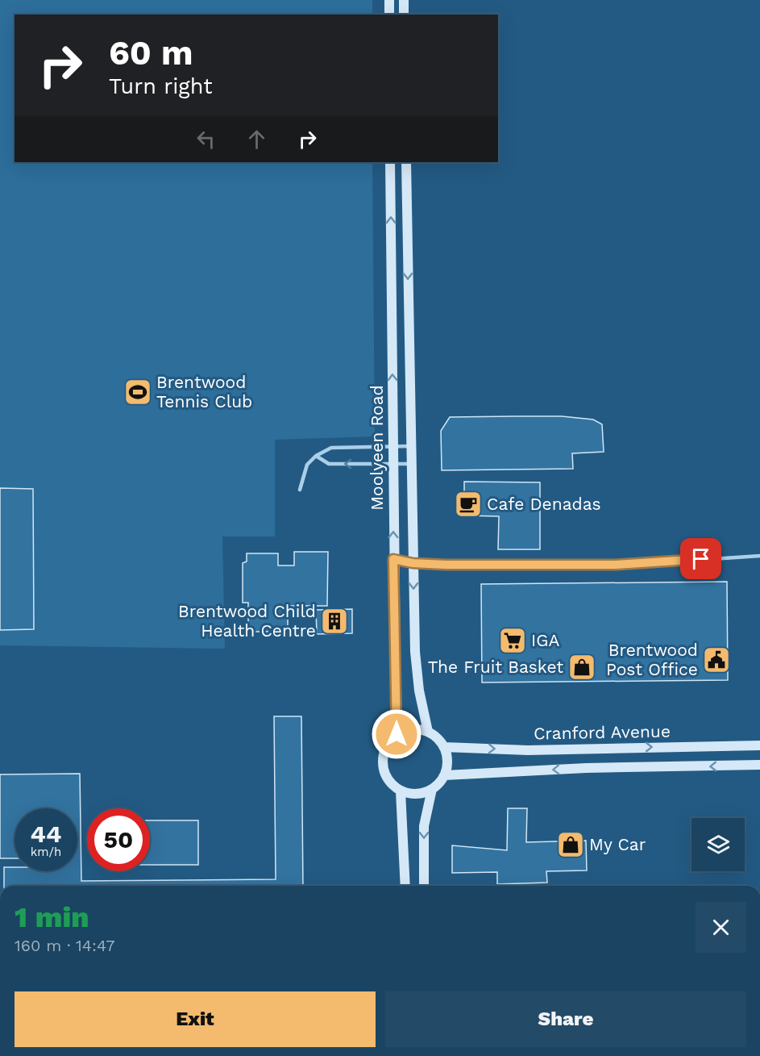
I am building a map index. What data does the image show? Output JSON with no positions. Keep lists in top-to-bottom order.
{
  "streets": {
    "main road": ["Moolyeen Road", "Cranford Avenue"]
  },
  "crossings": [
    ["Moolyeen Road", "Cranford Avenue"]
  ],
  "places": {
    "sports": ["Brentwood Tennis Club"],
    "cafe": ["Cafe Denadas"],
    "building": ["Brentwood Child Health Centre"],
    "supermarket": ["IGA"],
    "public building": ["Brentwood Post Office"],
    "shop": ["The Fruit Basket", "My Car"]
  },
  "page": {
    "turn": ["60 m", "Turn right"],
    "speed": "44 km/h",
    "limit": "50",
    "heading": ["1 min", "160 m · 14:47"],
    "buttons": ["Exit", "Share"]
  }
}
